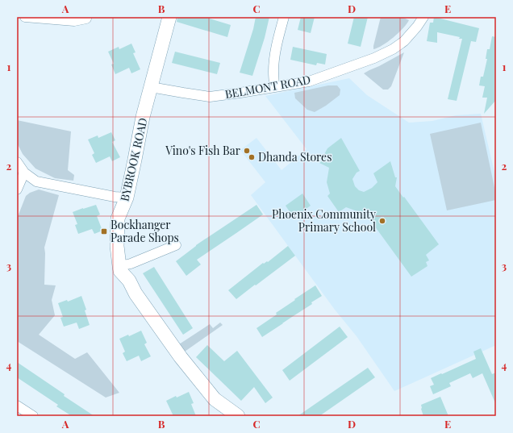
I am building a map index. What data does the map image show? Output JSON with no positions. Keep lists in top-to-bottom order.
{
  "streets": {
    "street": ["BELMONT ROAD", "BYBROOK ROAD"]
  },
  "crossings": [
    ["BELMONT ROAD", "BYBROOK ROAD"]
  ],
  "places": {
    "other": ["Vino's Fish Bar", "Dhanda Stores", "Phoenix Community Primary School"],
    "transit": ["Bockhanger Parade Shops"]
  },
  "grid": {
    "columns": [
      "A",
      "B",
      "C",
      "D",
      "E"
    ],
    "rows": [
      "1",
      "2",
      "3",
      "4"
    ]
  }
}
